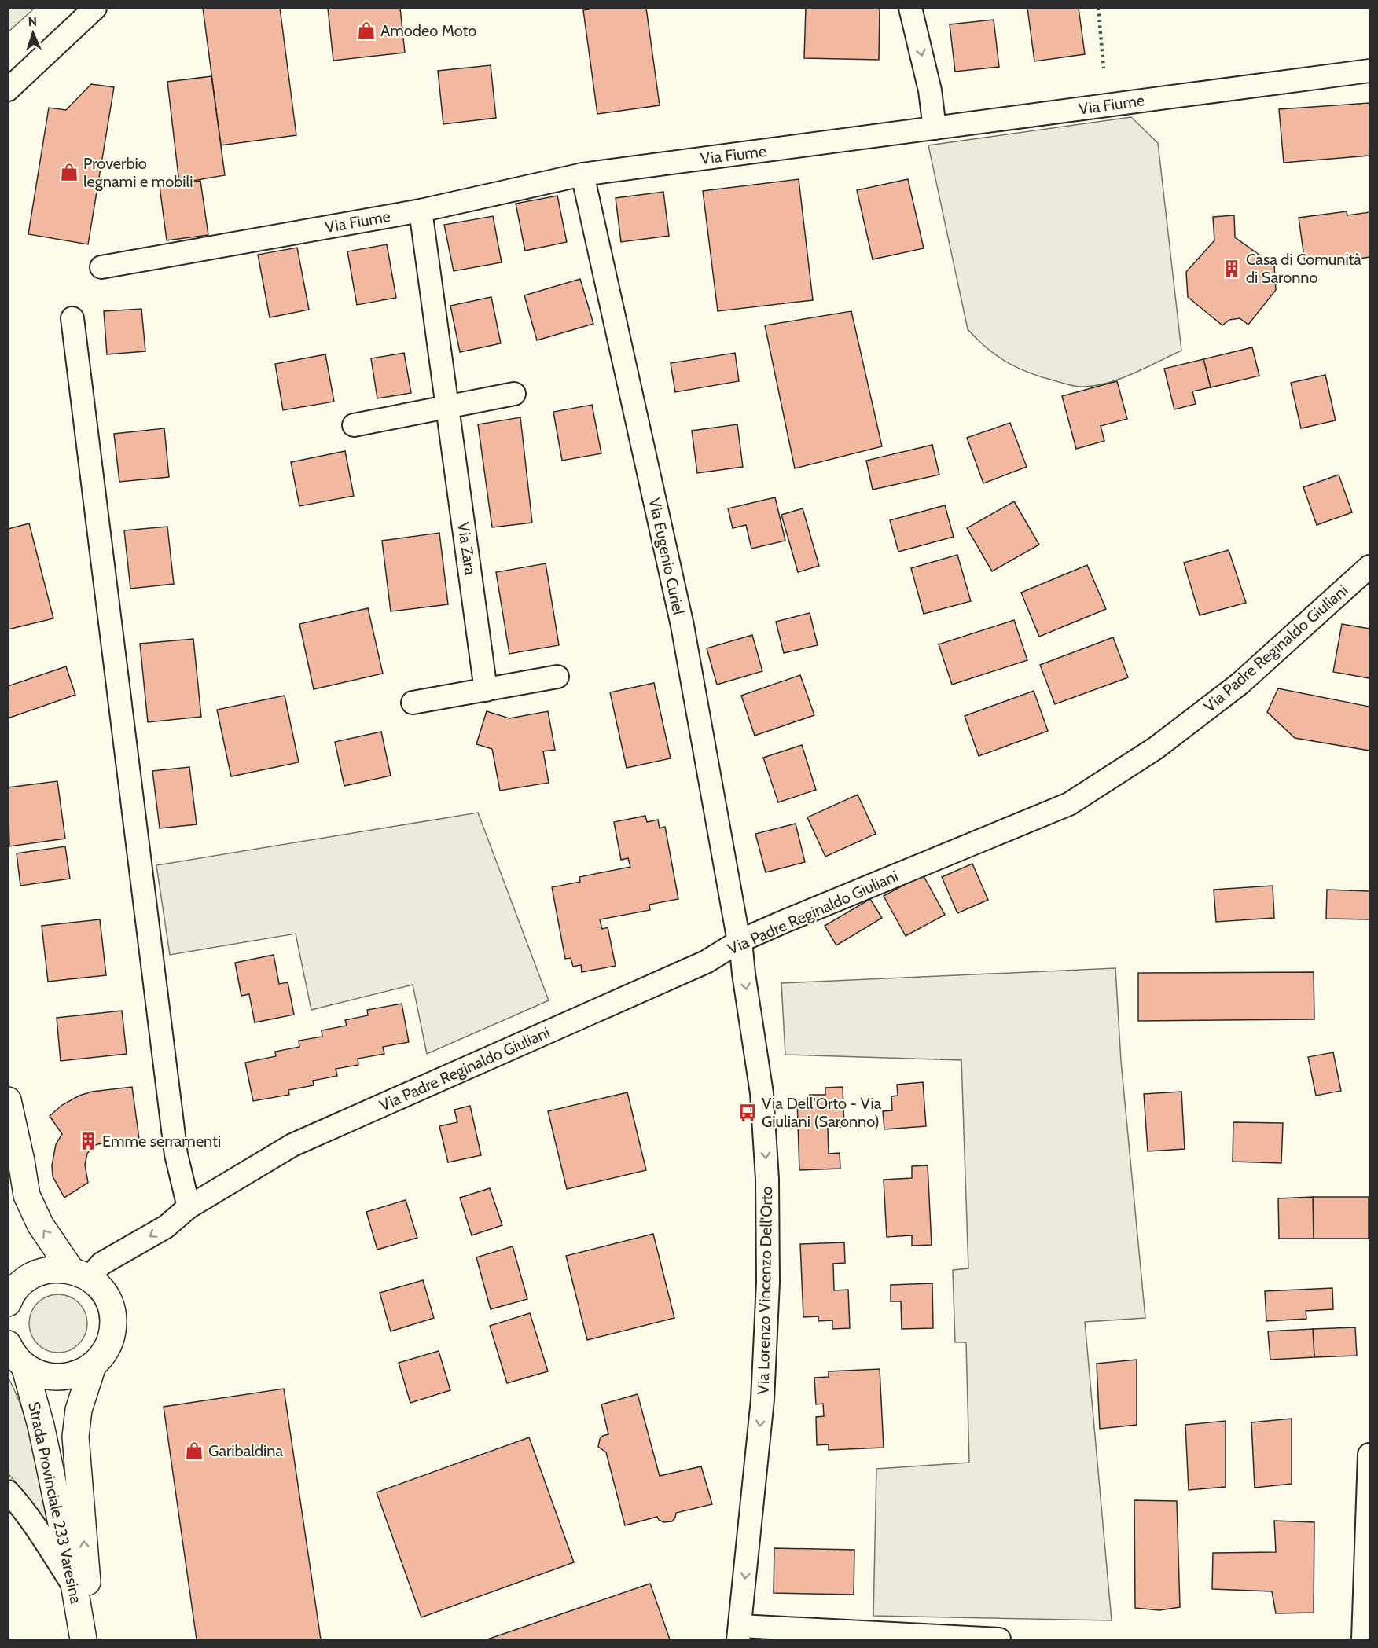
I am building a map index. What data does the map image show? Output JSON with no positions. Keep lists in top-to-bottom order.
{
  "streets": {
    "main road": ["Strada Provinciale 233 Varesina"],
    "street": [
      "Via Fiume",
      "Via Zara",
      "Via Eugenio Curiel",
      "Via Padre Reginaldo Giuliani",
      "Via Lorenzo Vincenzo Dell'Orto"
    ]
  },
  "crossings": [
    ["Via Fiume", "Via Zara"],
    ["Via Fiume", "Via Eugenio Curiel"],
    ["Via Eugenio Curiel", "Via Padre Reginaldo Giuliani"],
    ["Via Eugenio Curiel", "Via Lorenzo Vincenzo Dell'Orto"],
    ["Via Padre Reginaldo Giuliani", "Via Lorenzo Vincenzo Dell'Orto"]
  ],
  "one_way": ["Via Lorenzo Vincenzo Dell'Orto"],
  "places": {
    "shop": ["Amodeo Moto", "Proverbio legnami e mobili", "Garibaldina"],
    "building": ["Casa di Comunità di Saronno", "Emme serramenti"],
    "bus stop": ["Via Dell'Orto - Via Giuliani (Saronno)"]
  },
  "north": "top"
}
